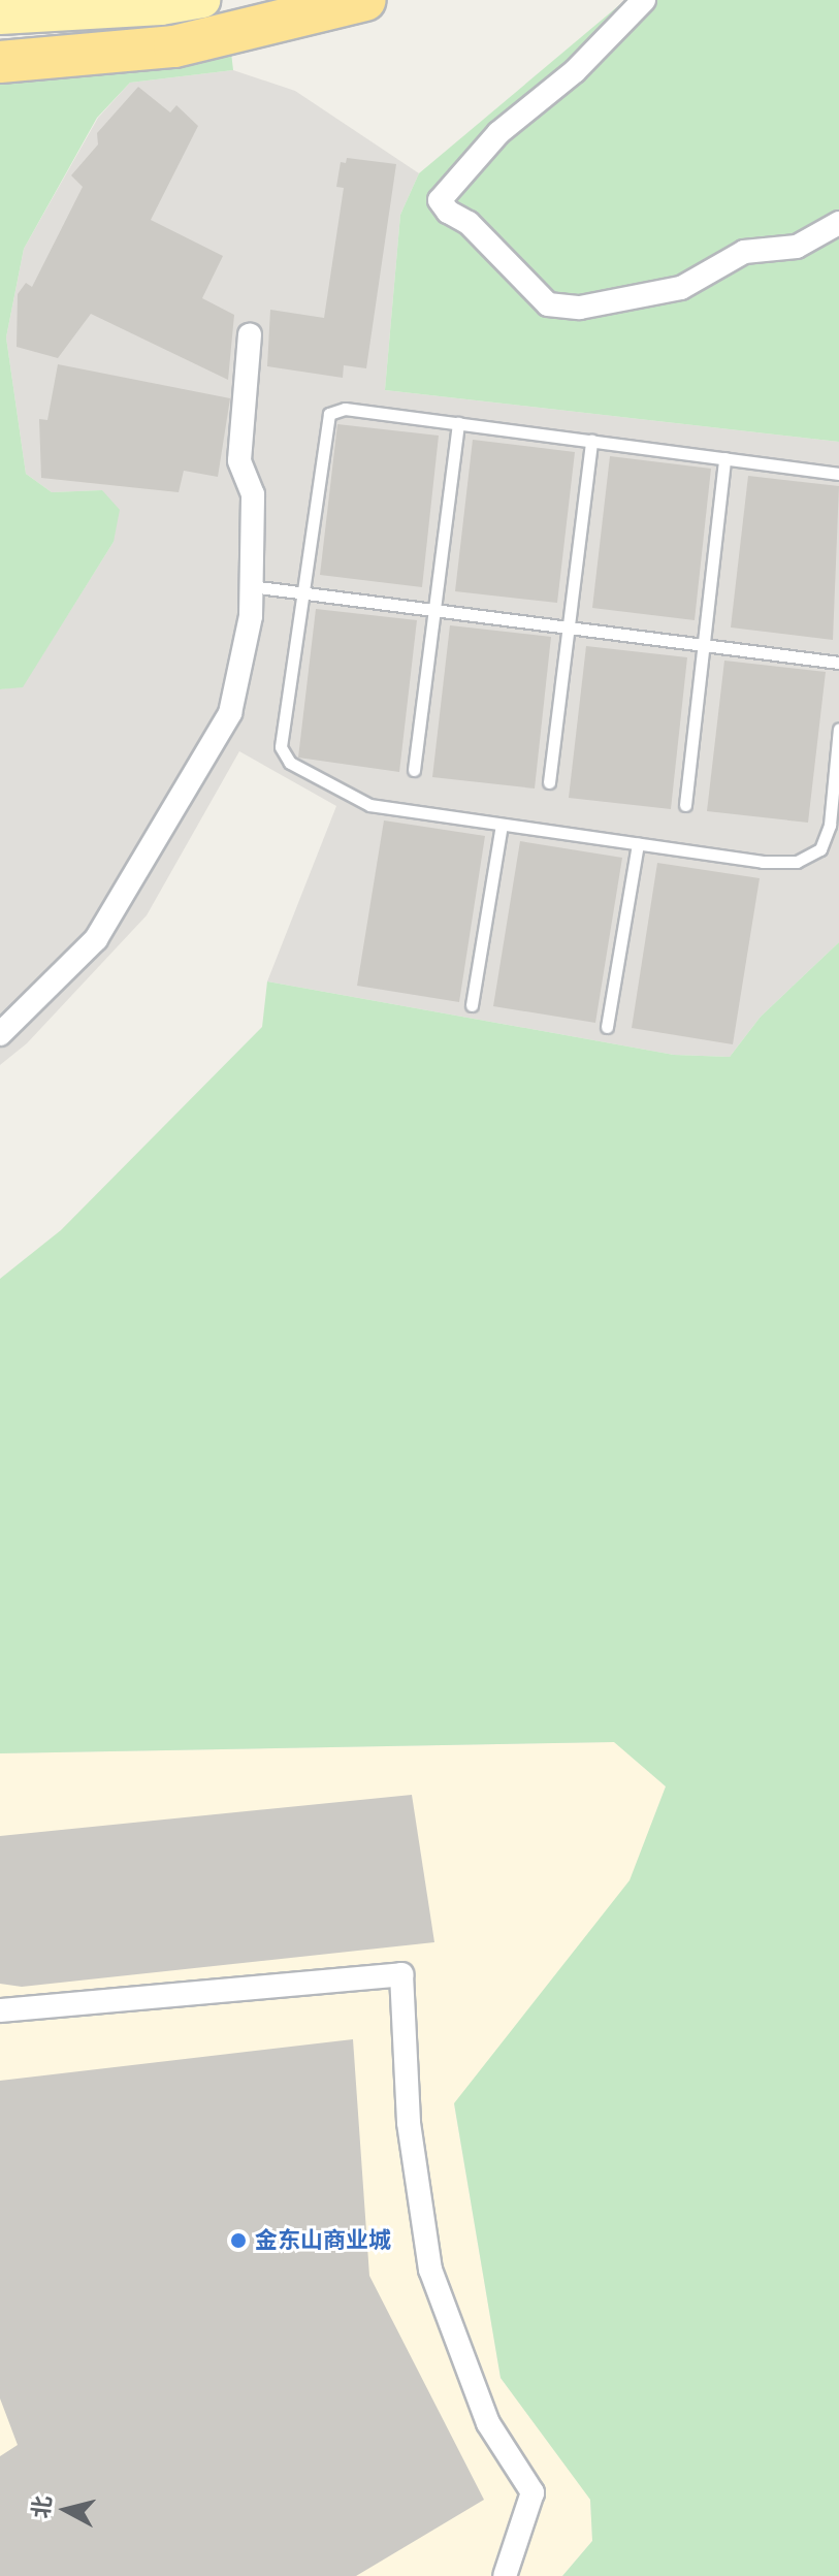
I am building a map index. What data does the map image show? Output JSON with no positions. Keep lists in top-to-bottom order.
{
  "places": ["金东山商业城"],
  "north": "left"
}
